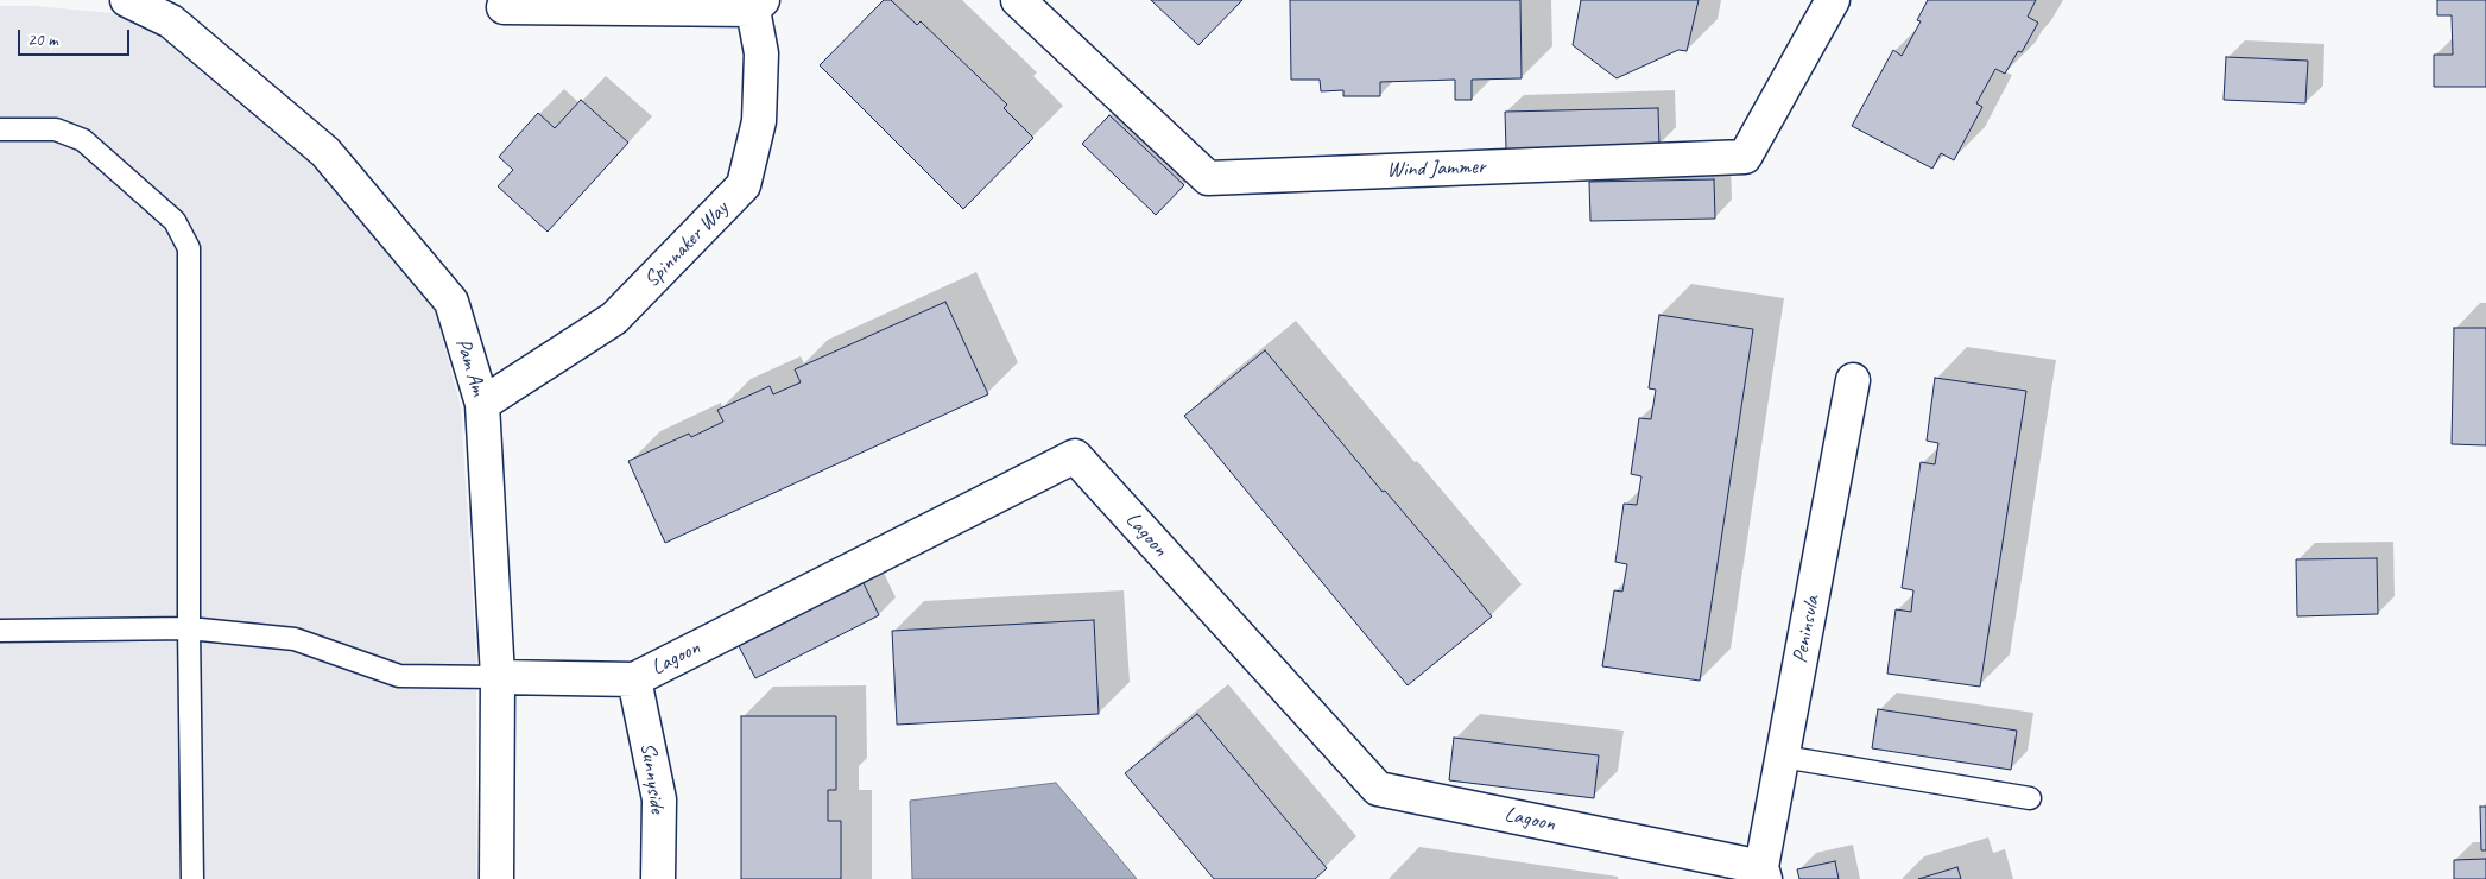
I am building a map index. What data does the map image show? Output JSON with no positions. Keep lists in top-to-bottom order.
{
  "streets": {
    "street": [
      "Wind Jammer",
      "Spinnaker Way",
      "Pam Am",
      "Lagoon",
      "Peninsula",
      "Sunnyside"
    ]
  },
  "crossings": [
    ["Spinnaker Way", "Pam Am"],
    ["Pam Am", "Lagoon"],
    ["Lagoon", "Peninsula"],
    ["Lagoon", "Sunnyside"]
  ],
  "scale_bar": "20 m"
}
